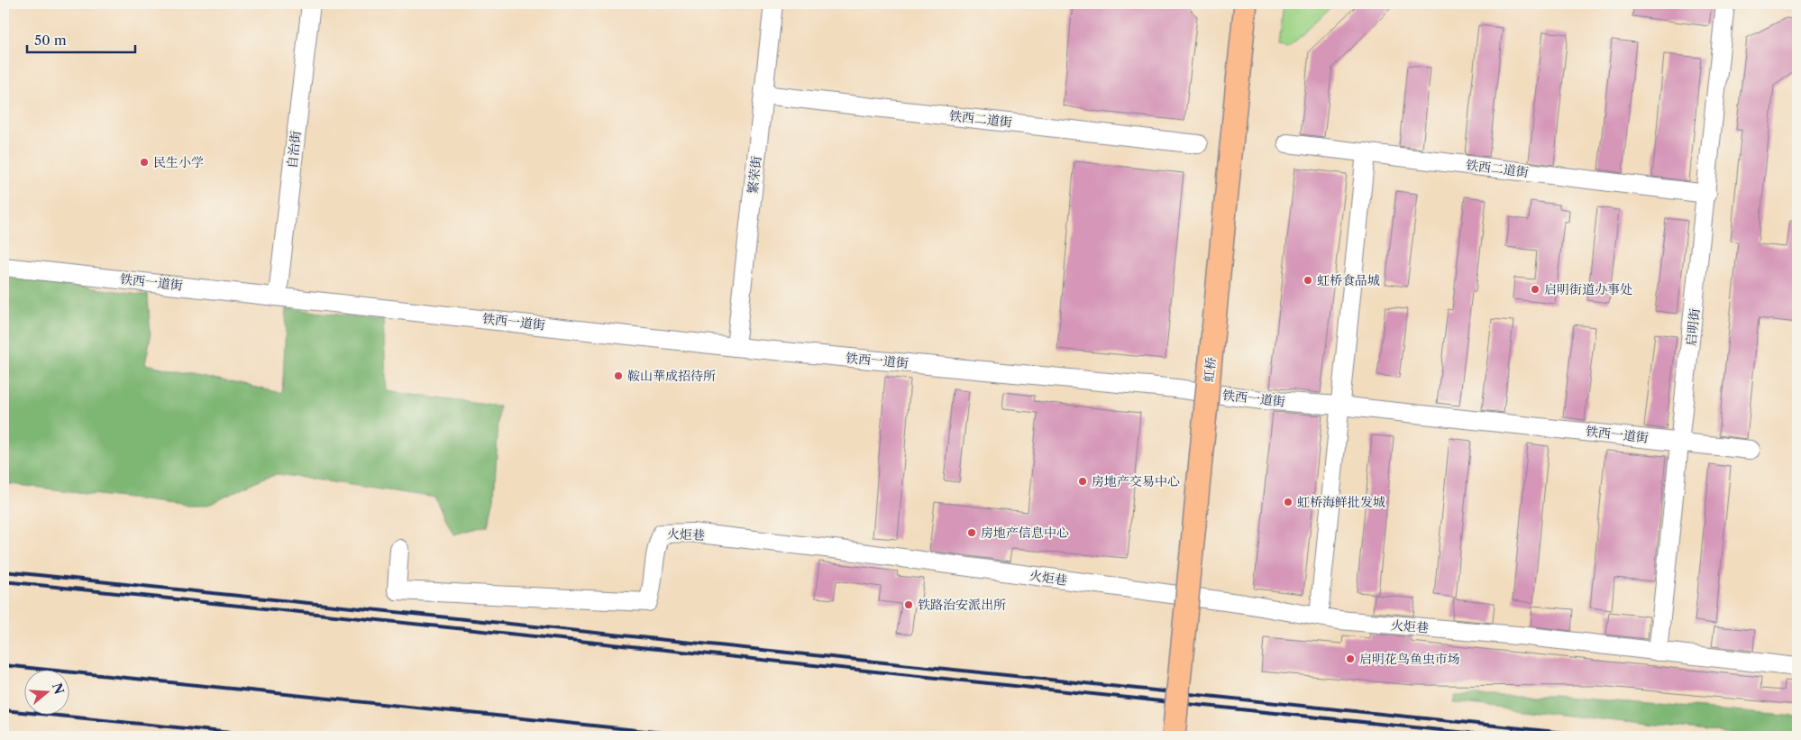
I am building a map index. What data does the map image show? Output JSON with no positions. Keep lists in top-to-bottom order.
{
  "streets": {
    "main road": ["虹桥"],
    "street": [
      "铁西二道街",
      "自治街",
      "繁荣街",
      "铁西一道街",
      "启明街",
      "火炬巷"
    ]
  },
  "crossings": [
    ["铁西二道街", "繁荣街"],
    ["铁西二道街", "启明街"],
    ["自治街", "铁西一道街"],
    ["繁荣街", "铁西一道街"],
    ["铁西一道街", "启明街"],
    ["启明街", "火炬巷"]
  ],
  "places": [
    "民生小学",
    "虹桥食品城",
    "启明街道办事处",
    "鞍山華成招待所",
    "房地产交易中心",
    "虹桥海鲜批发城",
    "房地产信息中心",
    "铁路治安派出所",
    "启明花鸟鱼虫市场"
  ],
  "scale_bar": "50 m",
  "north": "right"
}
